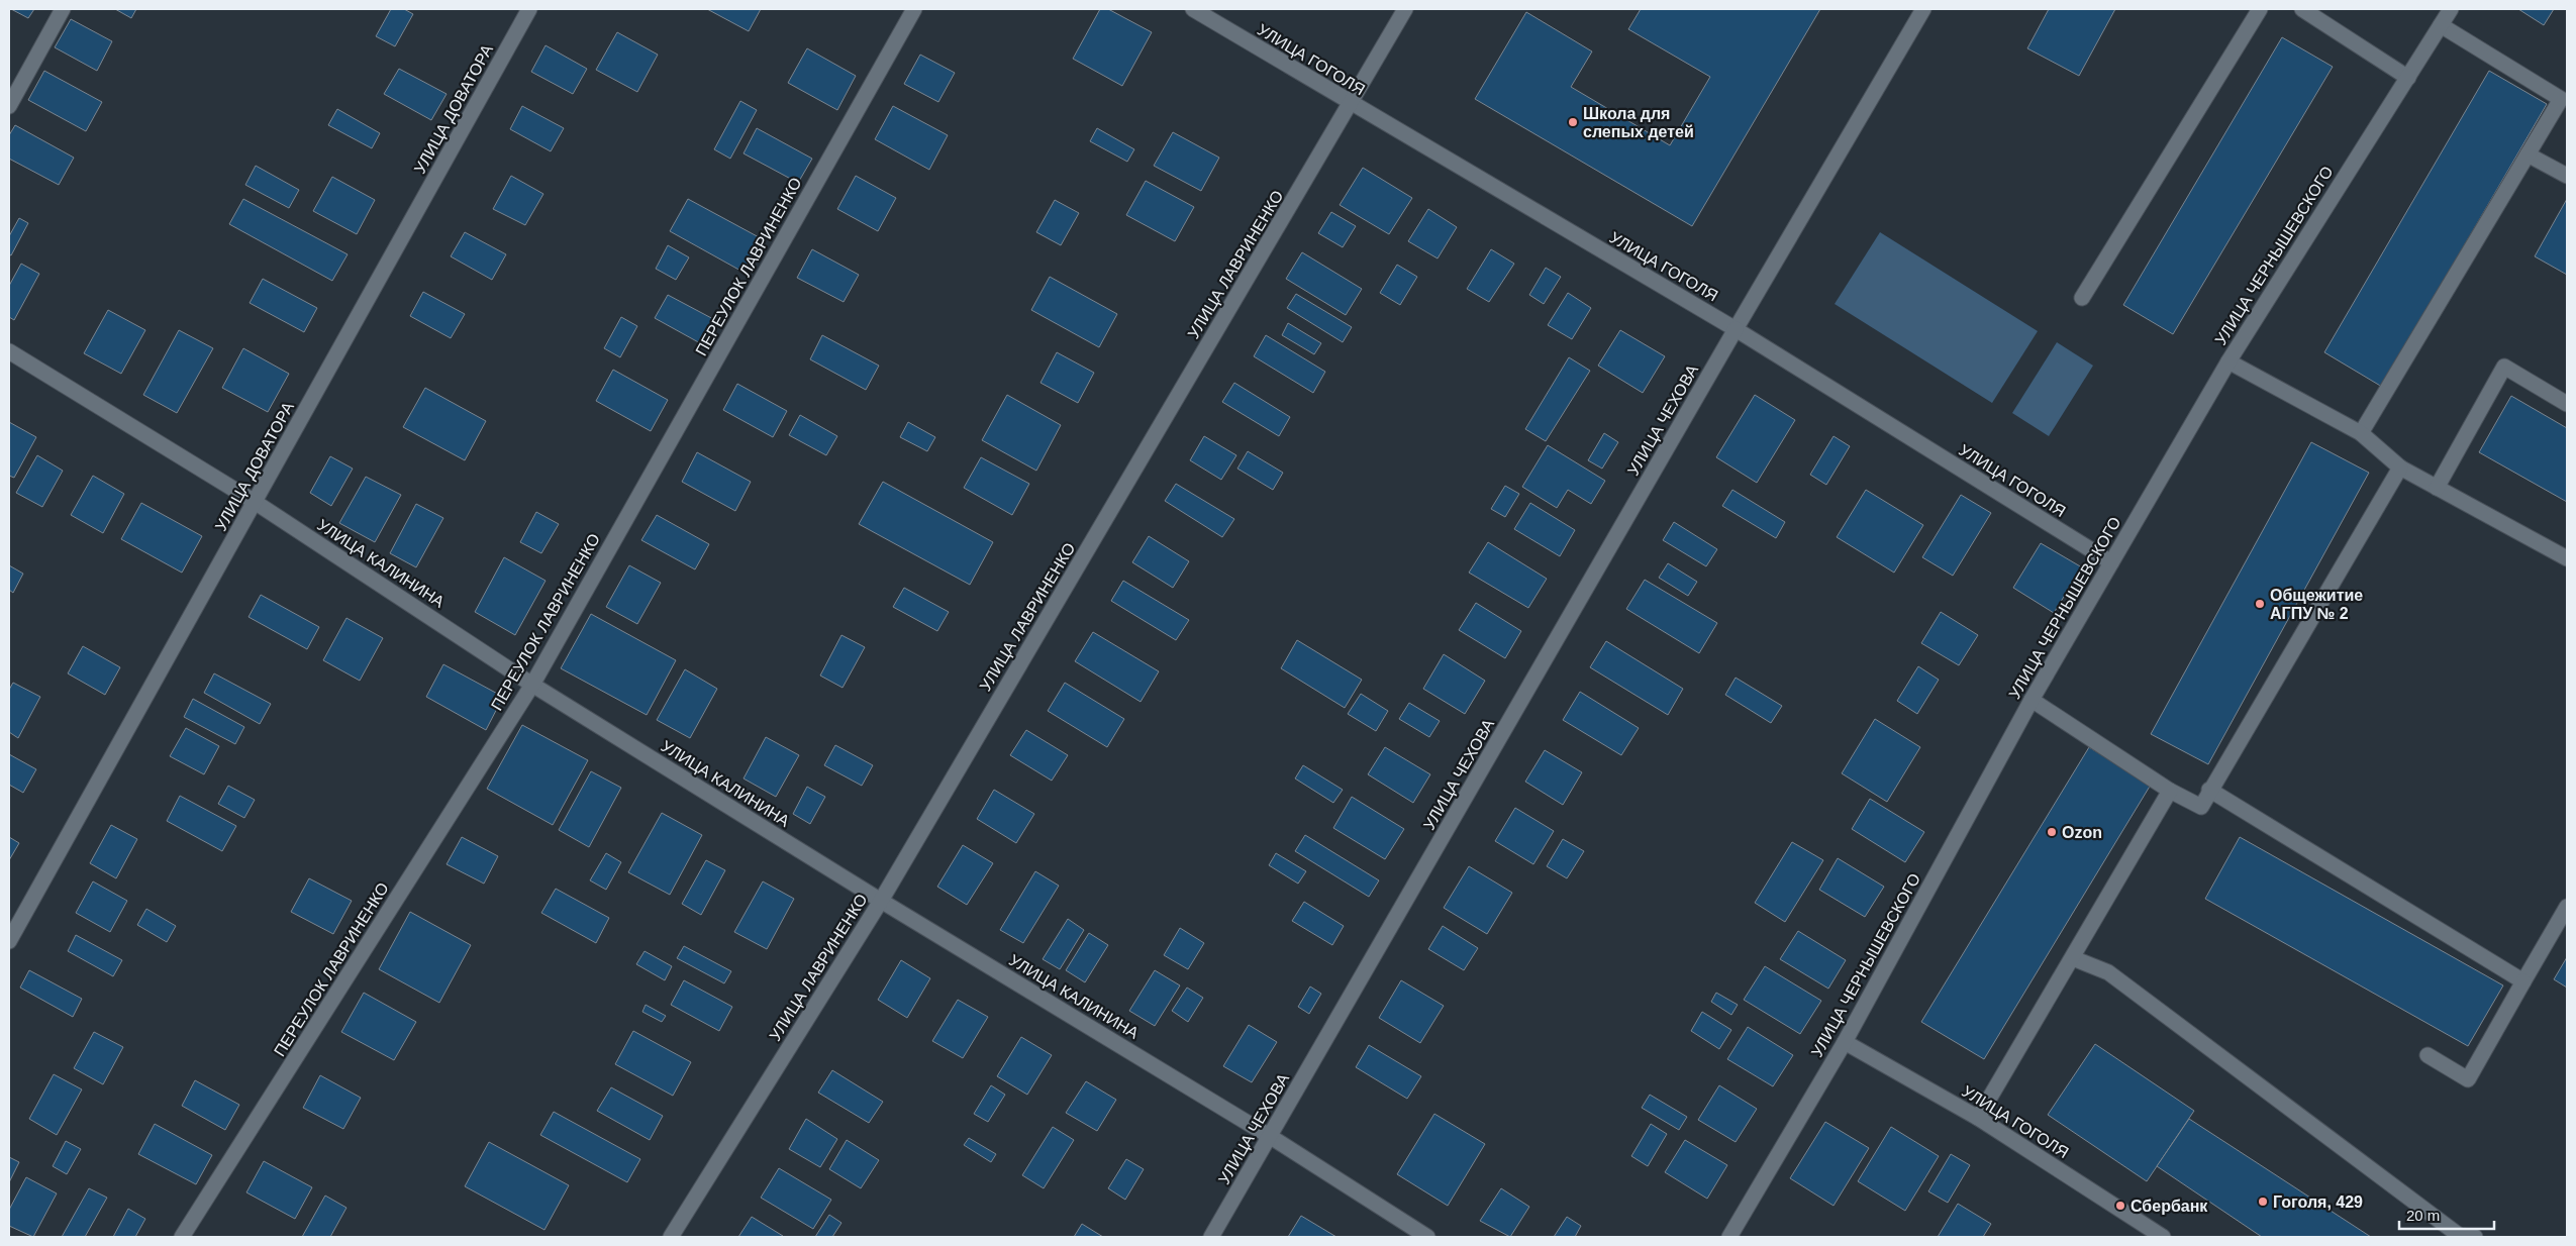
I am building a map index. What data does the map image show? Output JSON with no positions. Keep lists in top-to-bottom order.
{
  "streets": {
    "street": [
      "УЛИЦА ГОГОЛЯ",
      "УЛИЦА ДОВАТОРА",
      "УЛИЦА ЧЕРНЫШЕВСКОГО",
      "УЛИЦА ЛАВРИНЕНКО",
      "ПЕРЕУЛОК ЛАВРИНЕНКО",
      "УЛИЦА ЧЕХОВА",
      "УЛИЦА КАЛИНИНА"
    ]
  },
  "crossings": [
    ["УЛИЦА ГОГОЛЯ", "УЛИЦА ЧЕРНЫШЕВСКОГО"],
    ["УЛИЦА ГОГОЛЯ", "УЛИЦА ЛАВРИНЕНКО"],
    ["УЛИЦА ГОГОЛЯ", "УЛИЦА ЧЕХОВА"],
    ["УЛИЦА ДОВАТОРА", "УЛИЦА КАЛИНИНА"],
    ["УЛИЦА ЛАВРИНЕНКО", "УЛИЦА КАЛИНИНА"],
    ["ПЕРЕУЛОК ЛАВРИНЕНКО", "УЛИЦА КАЛИНИНА"],
    ["УЛИЦА ЧЕХОВА", "УЛИЦА КАЛИНИНА"]
  ],
  "places": [
    "Школа для слепых детей",
    "Общежитие АГПУ № 2",
    "Ozon",
    "Гоголя, 429",
    "Сбербанк"
  ],
  "scale_bar": "20 m"
}
